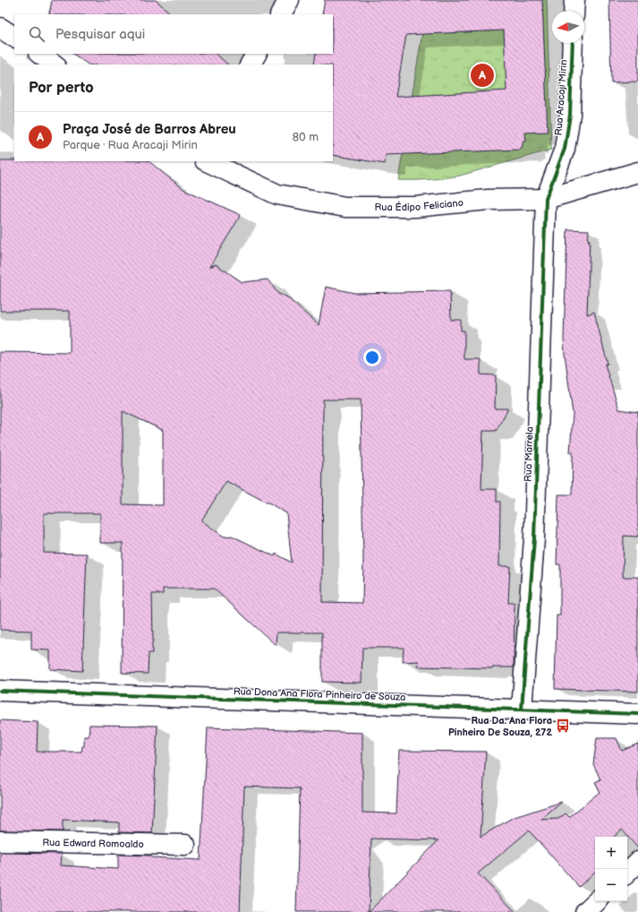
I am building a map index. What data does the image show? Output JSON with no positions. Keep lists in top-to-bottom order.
{
  "streets": {
    "street": [
      "Rua Aracaji Mirin",
      "Rua Édipo Feliciano",
      "Rua Marrela",
      "Rua Dona Ana Flora Pinheiro de Souza",
      "Rua Edward Romoaldo"
    ]
  },
  "crossings": [
    ["Rua Aracaji Mirin", "Rua Édipo Feliciano"],
    ["Rua Aracaji Mirin", "Rua Marrela"],
    ["Rua Édipo Feliciano", "Rua Marrela"],
    ["Rua Marrela", "Rua Dona Ana Flora Pinheiro de Souza"]
  ],
  "places": {
    "bus stop": ["Rua Da. Ana Flora Pinheiro De Souza, 272"]
  },
  "north": "left",
  "page": {
    "search": "Pesquisar aqui",
    "pins": "A",
    "heading": "Por perto",
    "list": [
      {
        "mark": "A",
        "name": "Praça José de Barros Abreu",
        "note": "Parque · Rua Aracaji Mirin",
        "value": "80 m"
      }
    ],
    "map_buttons": ["+", "−"]
  }
}
